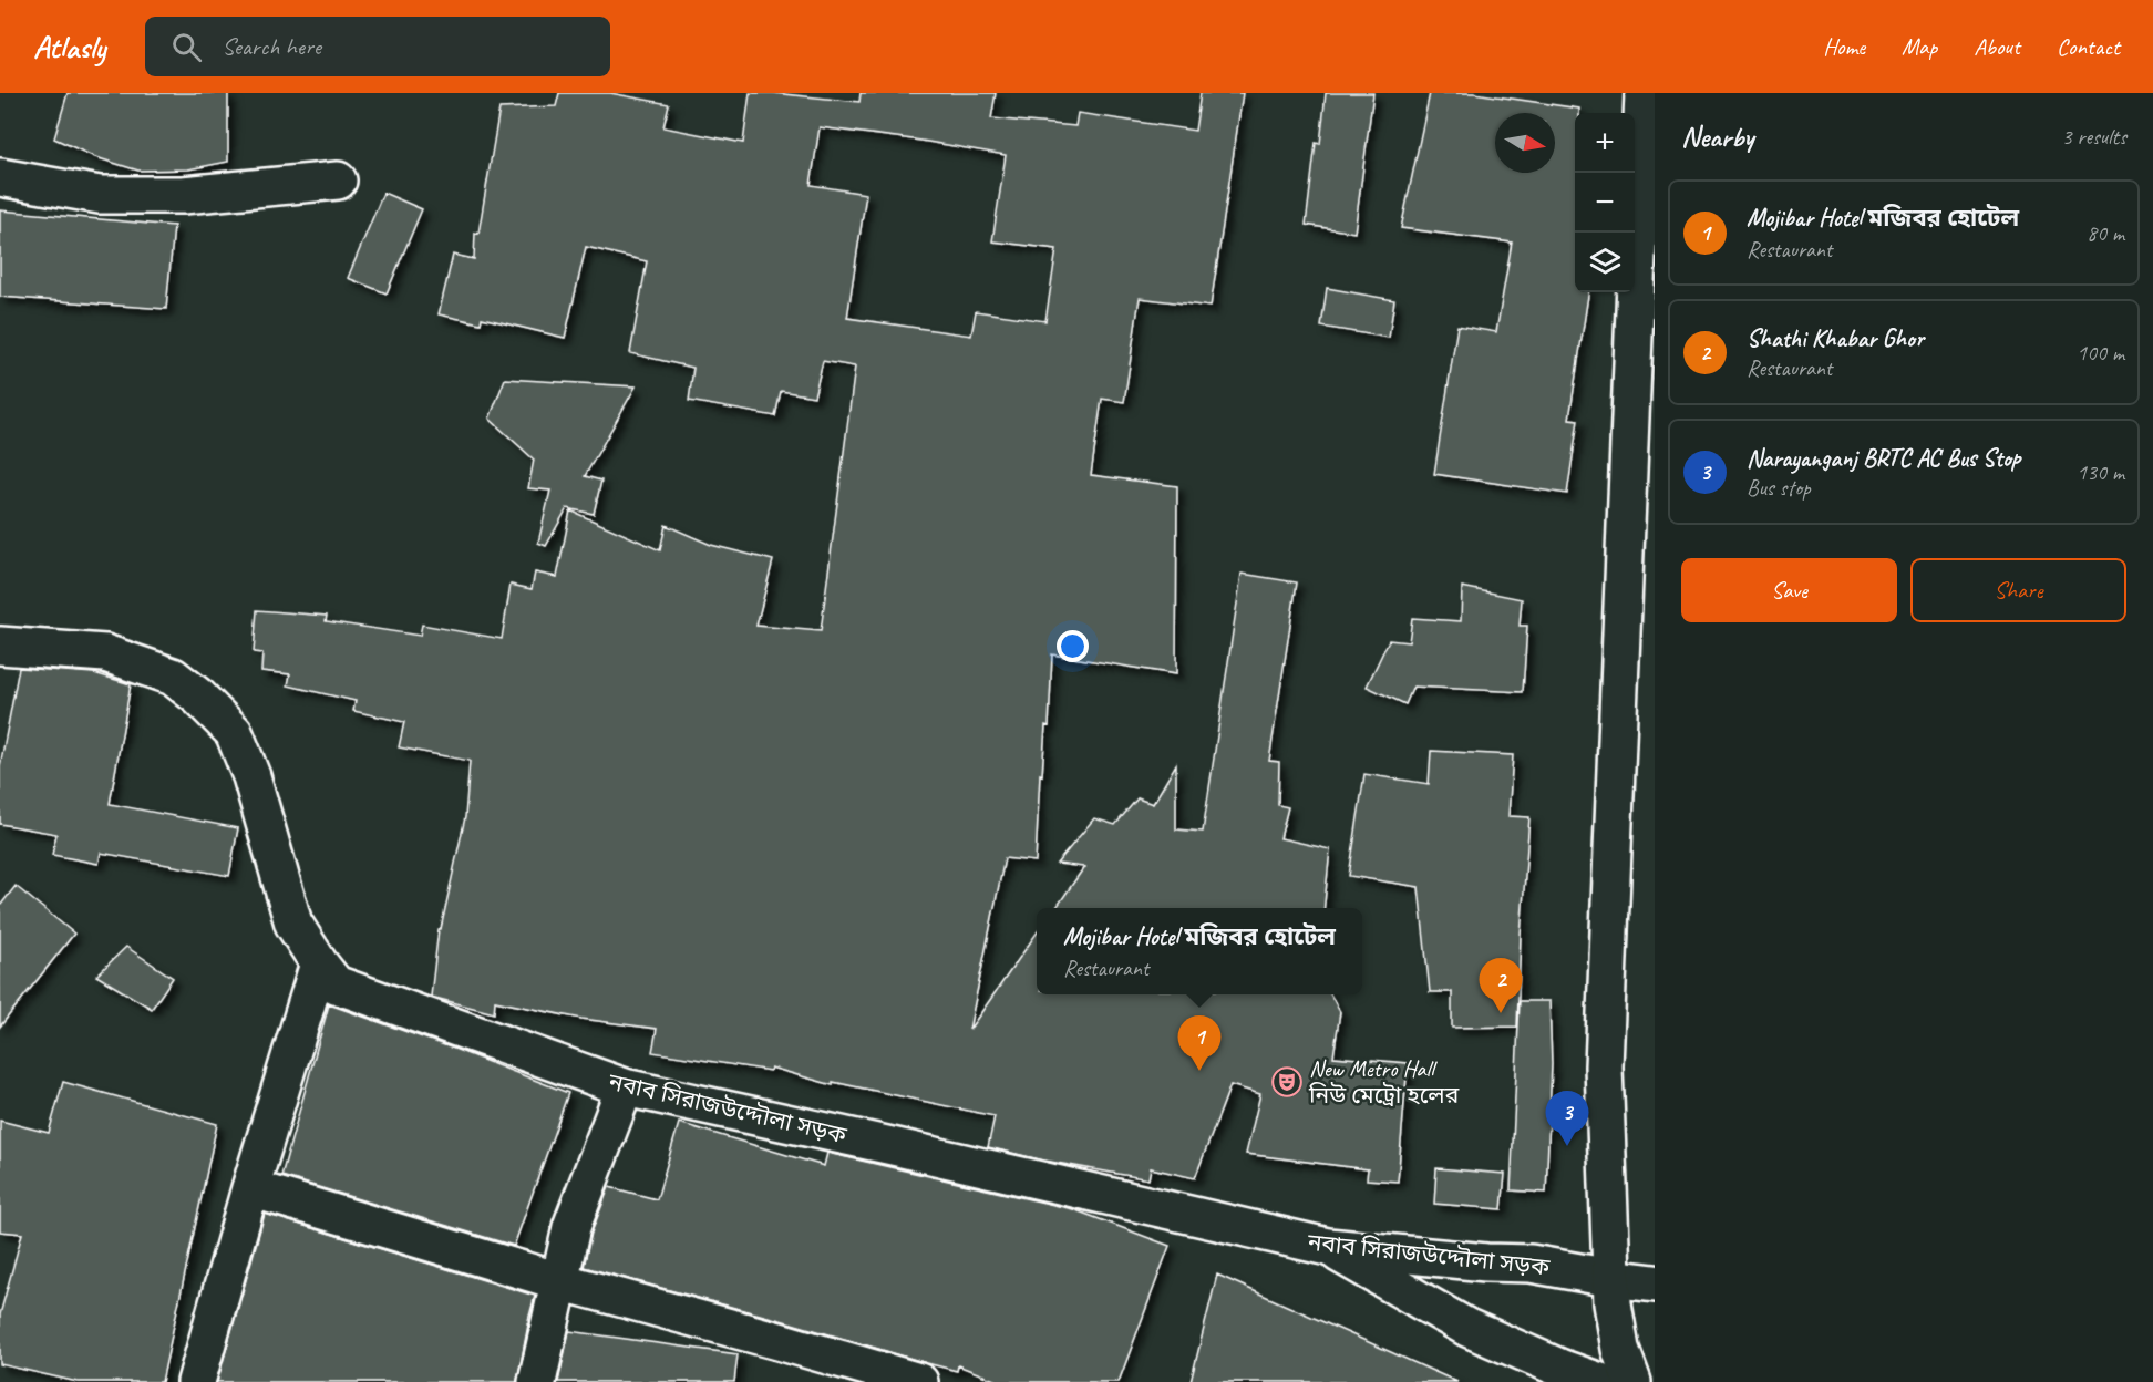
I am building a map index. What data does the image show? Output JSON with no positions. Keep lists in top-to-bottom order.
{
  "streets": {
    "street": ["নবাব সিরাজউদ্দৌলা সড়ক"]
  },
  "places": {
    "theatre": ["New Metro Hall নিউ মেট্রো হলের"]
  },
  "north": "right",
  "page": {
    "header": "Atlasly",
    "search": "Search here",
    "nav": [
      "Home",
      "Map",
      "About",
      "Contact"
    ],
    "heading": ["Nearby", "3 results"],
    "map_buttons": ["+", "−"],
    "list": [
      {
        "mark": "1",
        "name": "Mojibar Hotel মজিবর হোটেল",
        "note": "Restaurant",
        "value": "80 m"
      },
      {
        "mark": "2",
        "name": "Shathi Khabar Ghor",
        "note": "Restaurant",
        "value": "100 m"
      },
      {
        "mark": "3",
        "name": "Narayanganj BRTC AC Bus Stop",
        "note": "Bus stop",
        "value": "130 m"
      }
    ],
    "buttons": ["Save", "Share"],
    "popup": ["Mojibar Hotel মজিবর হোটেল", "Restaurant"],
    "pins": ["2", "1", "3"]
  }
}
